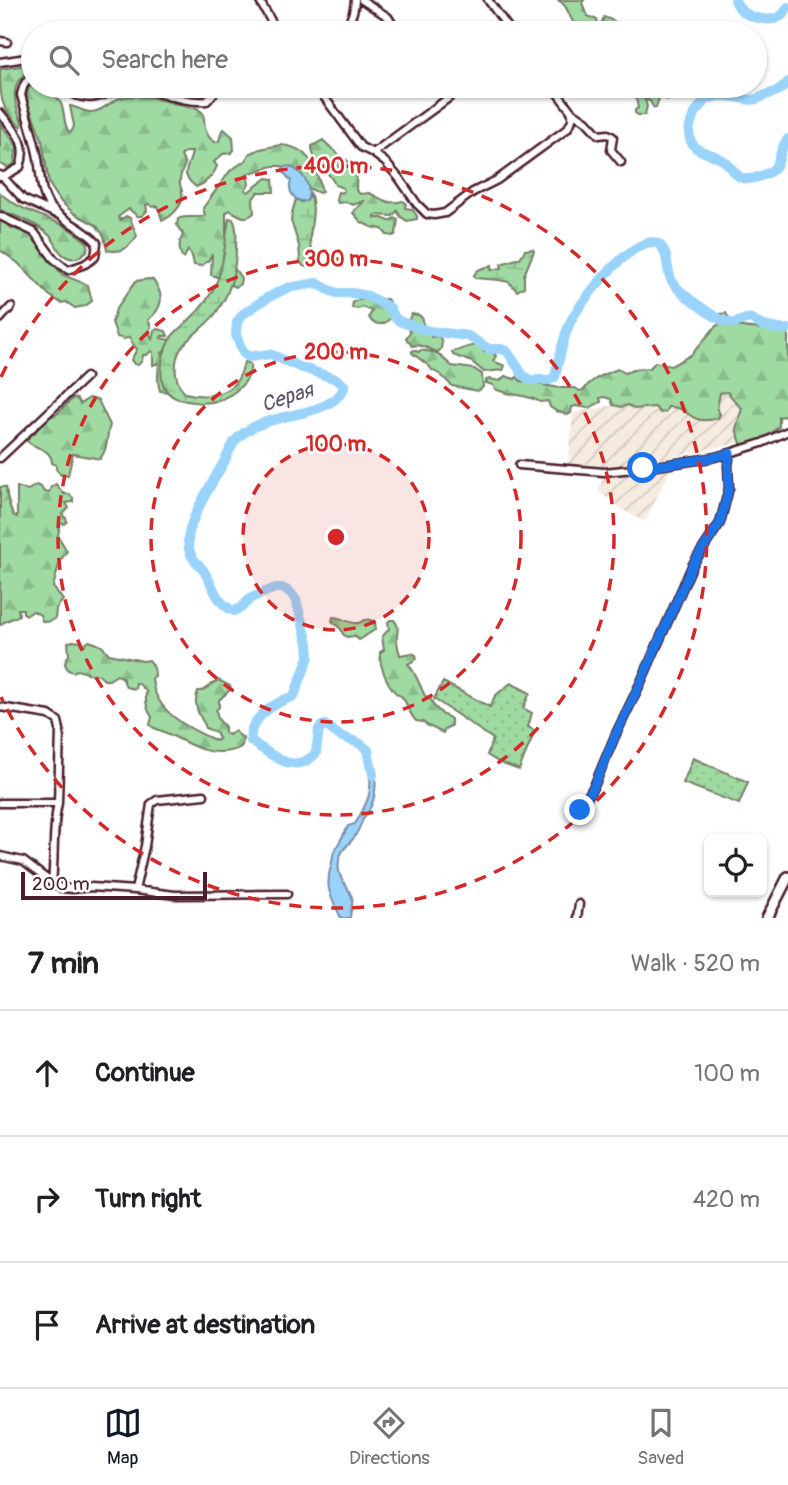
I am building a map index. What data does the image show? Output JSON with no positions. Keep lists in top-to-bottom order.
{
  "water": ["Серая"],
  "scale_bar": "200 m",
  "page": {
    "search": "Search here",
    "scale": "200 m",
    "heading": ["7 min", "Walk · 520 m"],
    "list": [
      ["Continue", "100 m"],
      ["Turn right", "420 m"],
      "Arrive at destination"
    ],
    "nav": ["Map", "Directions", "Saved"]
  },
  "rings": [
    "400 m",
    "300 m",
    "200 m",
    "100 m"
  ]
}
